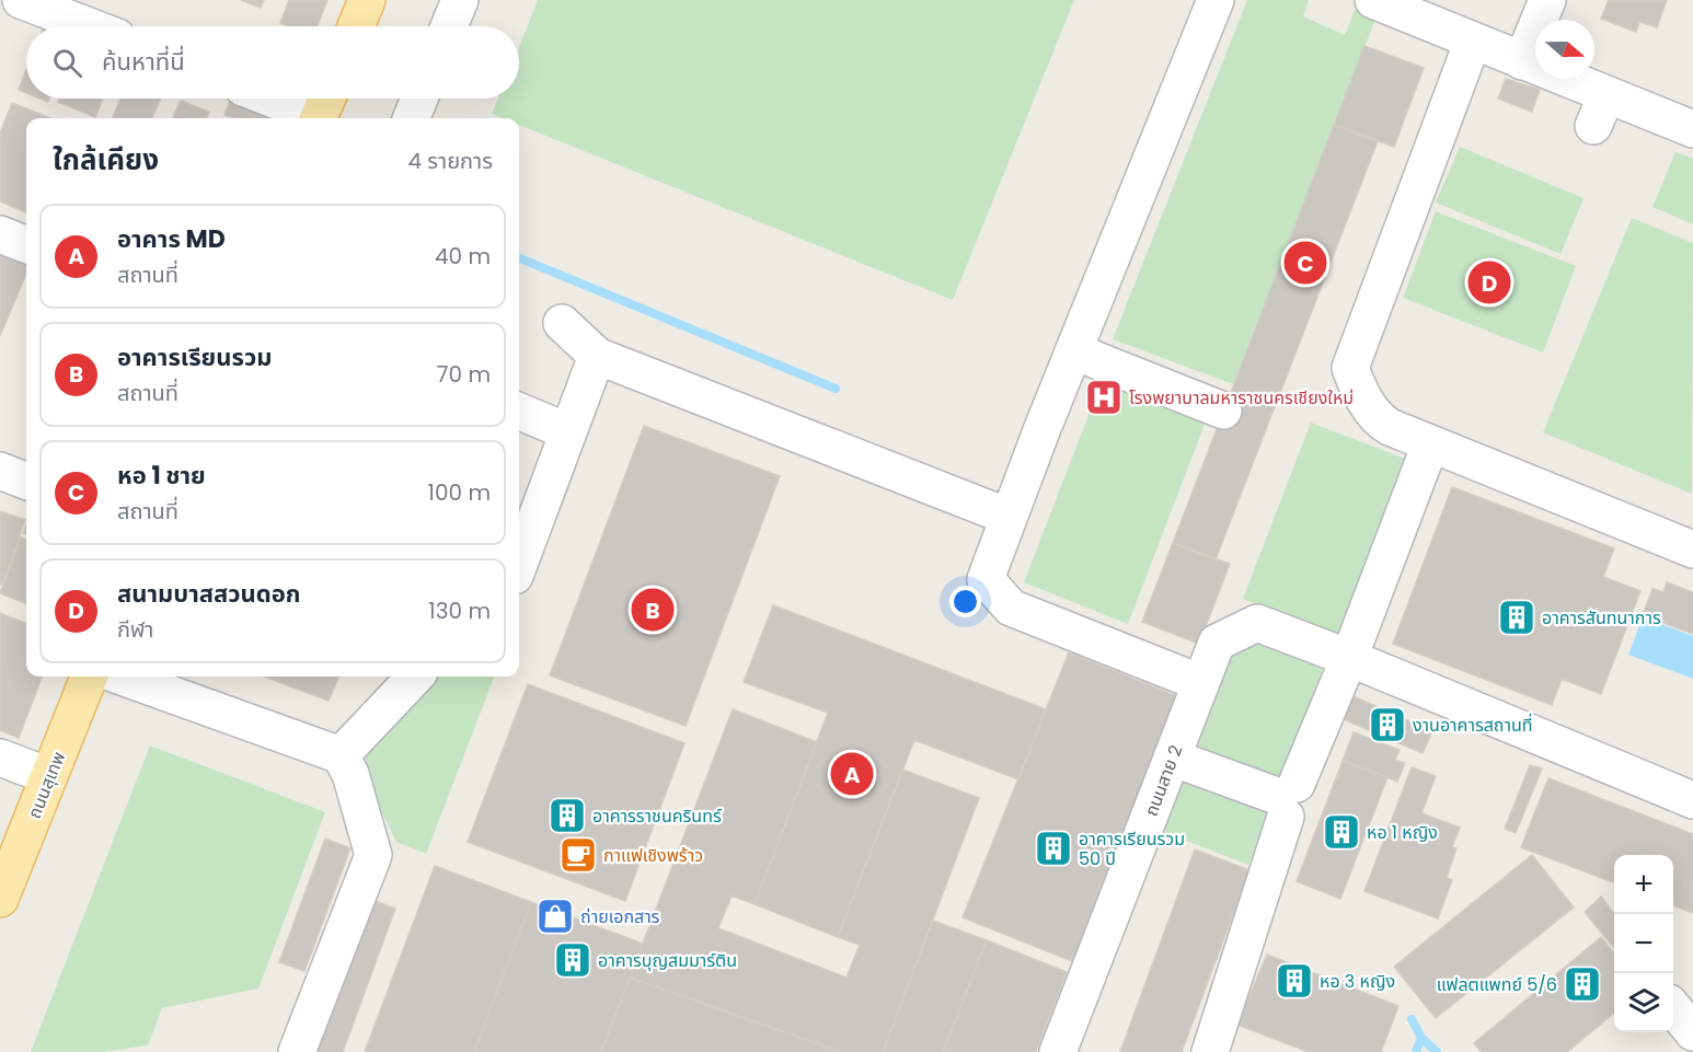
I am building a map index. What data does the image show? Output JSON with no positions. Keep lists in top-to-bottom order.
{
  "streets": {
    "main road": ["ถนนสุเทพ"],
    "street": ["ถนนสาย 2"]
  },
  "places": {
    "hospital": ["โรงพยาบาลมหาราชนครเชียงใหม่"],
    "building": [
      "อาคารสันทนาการ",
      "งานอาคารสถานที่",
      "อาคารราชนครินทร์",
      "หอ 1 หญิง",
      "อาคารเรียนรวม 50 ปี",
      "อาคารบุญสมมาร์ติน",
      "หอ 3 หญิง",
      "แฟลตแพทย์ 5/6"
    ],
    "cafe": ["กาแฟเชิงพร้าว"],
    "shop": ["ถ่ายเอกสาร"]
  },
  "north": "right",
  "page": {
    "search": "ค้นหาที่นี่",
    "heading": ["ใกล้เคียง", "4 รายการ"],
    "list": [
      {
        "mark": "A",
        "name": "อาคาร MD",
        "note": "สถานที่",
        "value": "40 m"
      },
      {
        "mark": "B",
        "name": "อาคารเรียนรวม",
        "note": "สถานที่",
        "value": "70 m"
      },
      {
        "mark": "C",
        "name": "หอ 1 ชาย",
        "note": "สถานที่",
        "value": "100 m"
      },
      {
        "mark": "D",
        "name": "สนามบาสสวนดอก",
        "note": "กีฬา",
        "value": "130 m"
      }
    ],
    "pins": [
      "C",
      "D",
      "B",
      "A"
    ],
    "map_buttons": ["+", "−"]
  }
}
